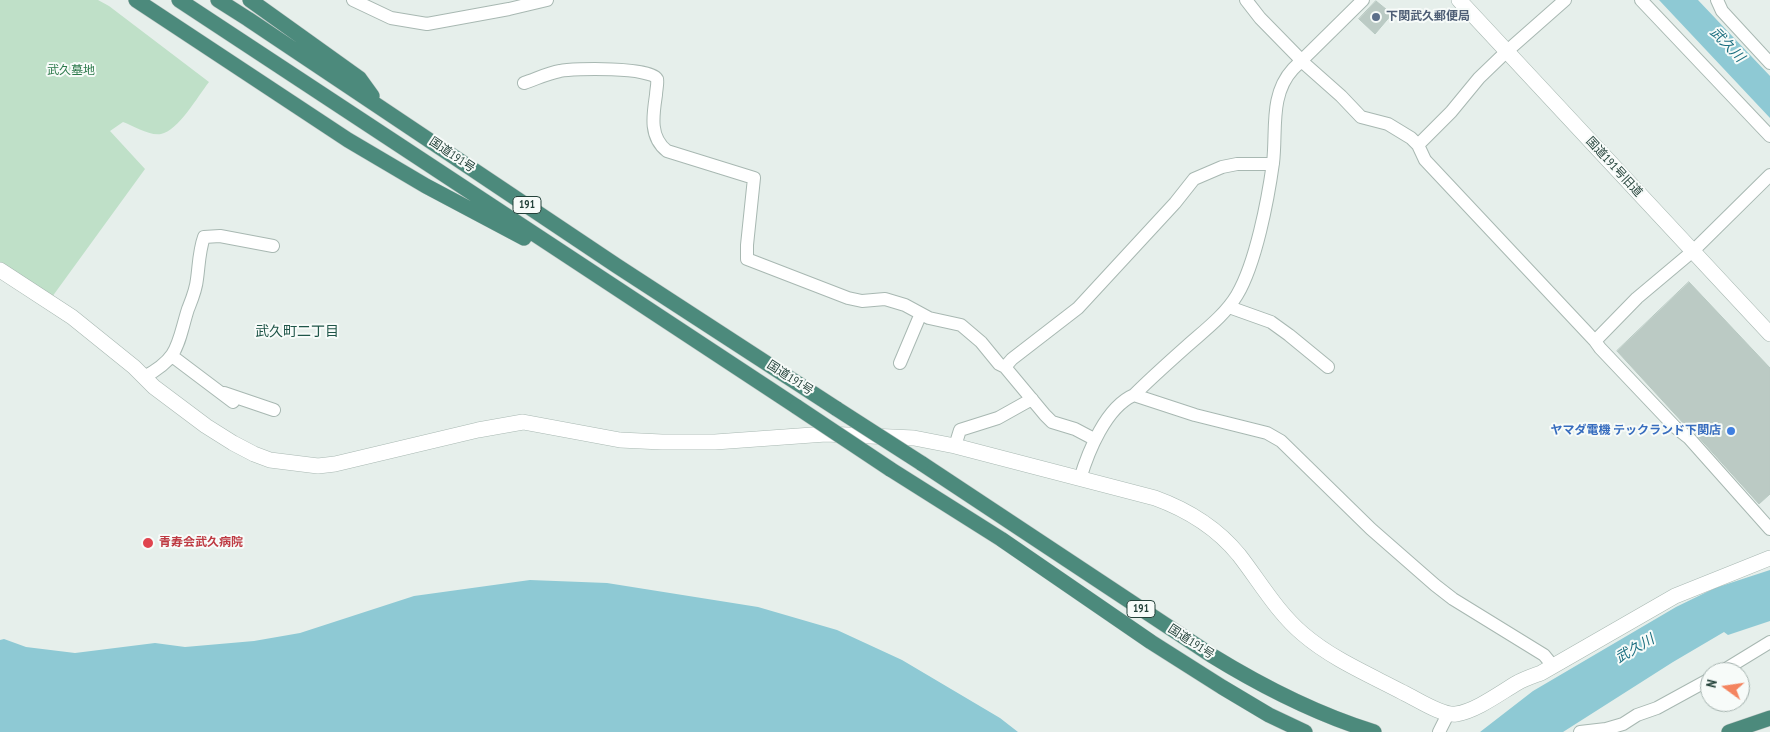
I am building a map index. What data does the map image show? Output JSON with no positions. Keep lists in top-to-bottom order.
{
  "streets": {
    "highway": ["国道191号", "191"],
    "street": ["国道191号旧道"]
  },
  "districts": ["武久町二丁目"],
  "water": ["武久川"],
  "parks": ["武久墓地"],
  "places": ["下関武久郵便局", "ヤマダ電機 テックランド下関店", "青寿会武久病院"],
  "north": "left"
}
